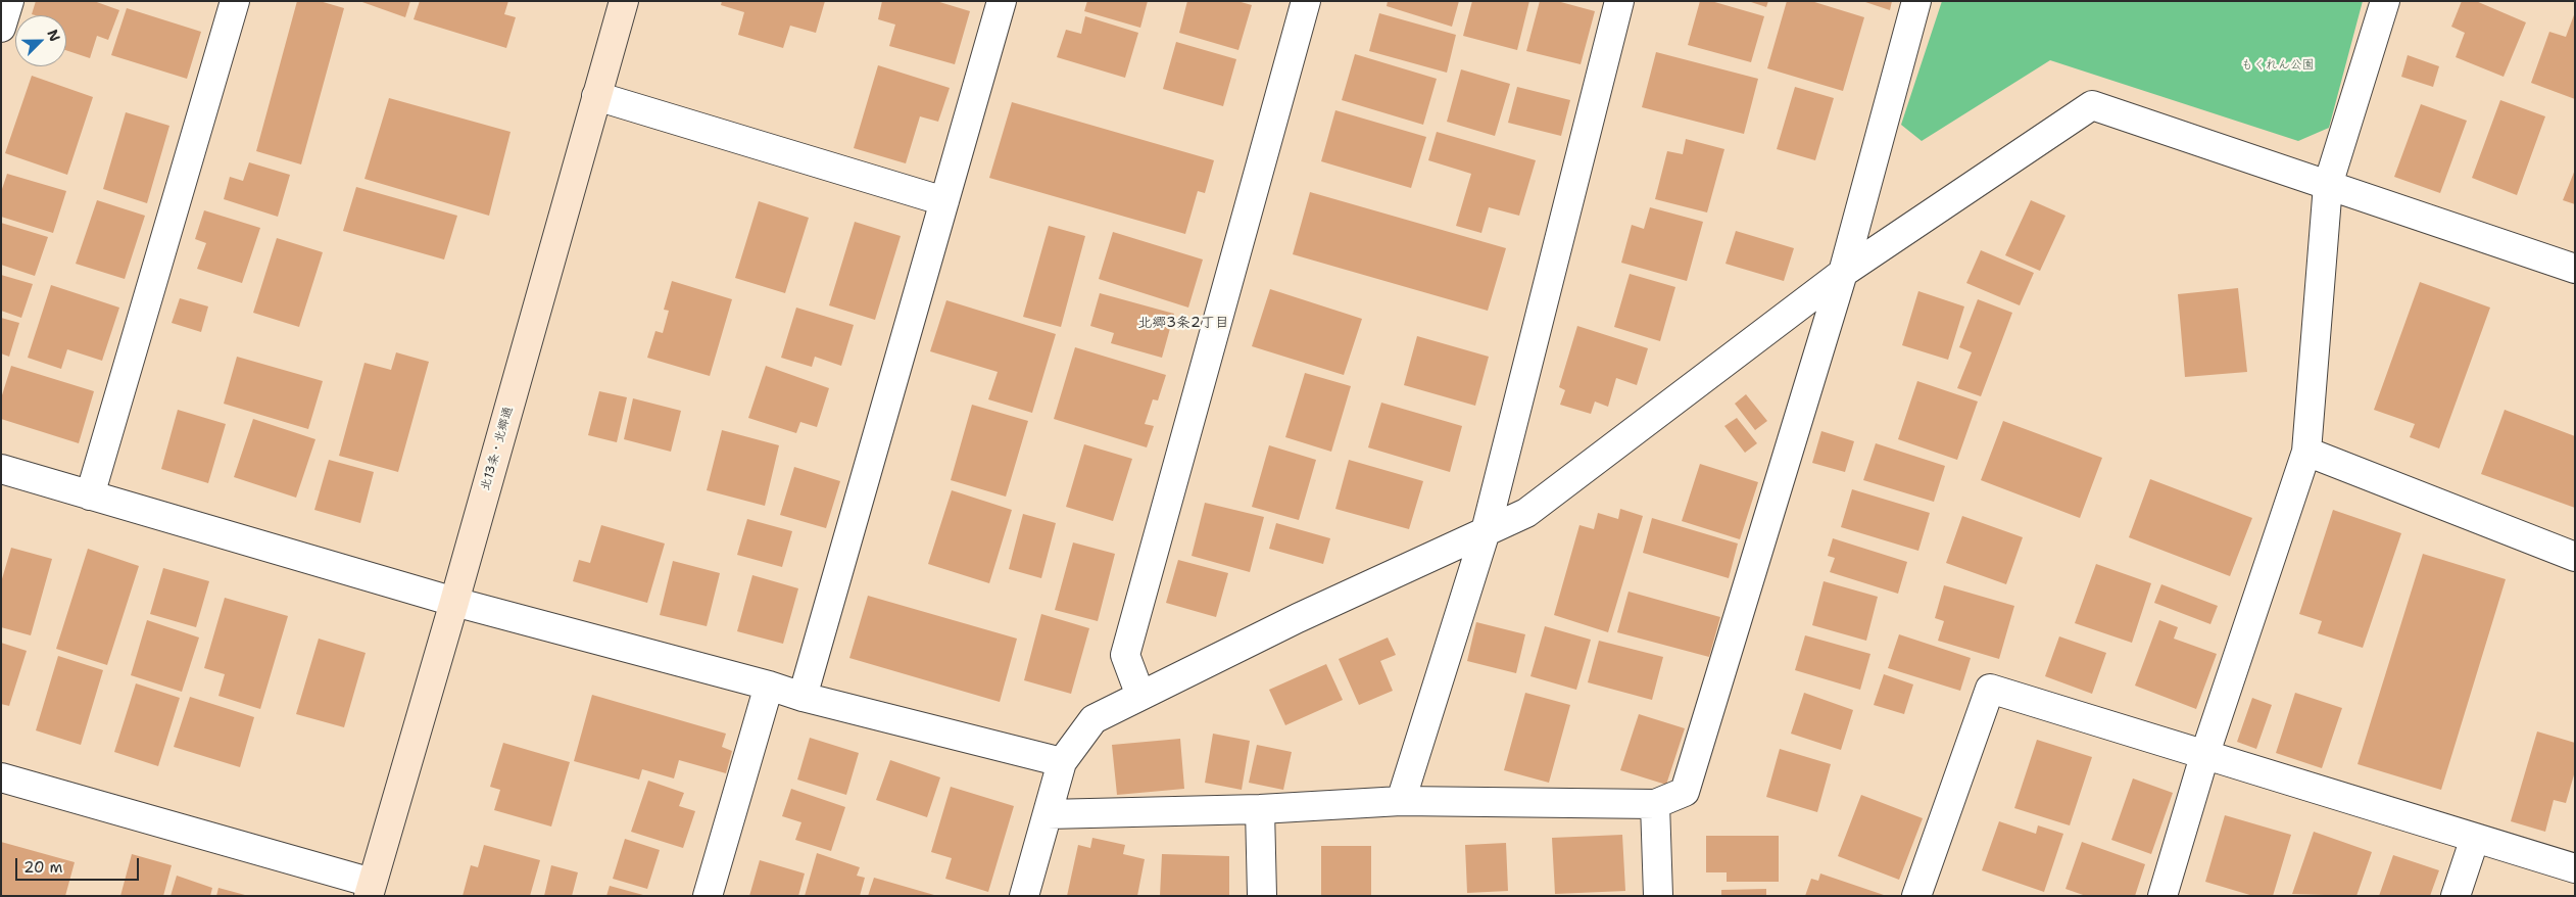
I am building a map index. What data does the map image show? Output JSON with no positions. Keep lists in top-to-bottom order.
{
  "streets": {
    "main road": ["北13条・北郷通"]
  },
  "districts": ["北郷3条2丁目"],
  "parks": ["もくれん公園"],
  "scale_bar": "20 m",
  "north": "top right"
}
